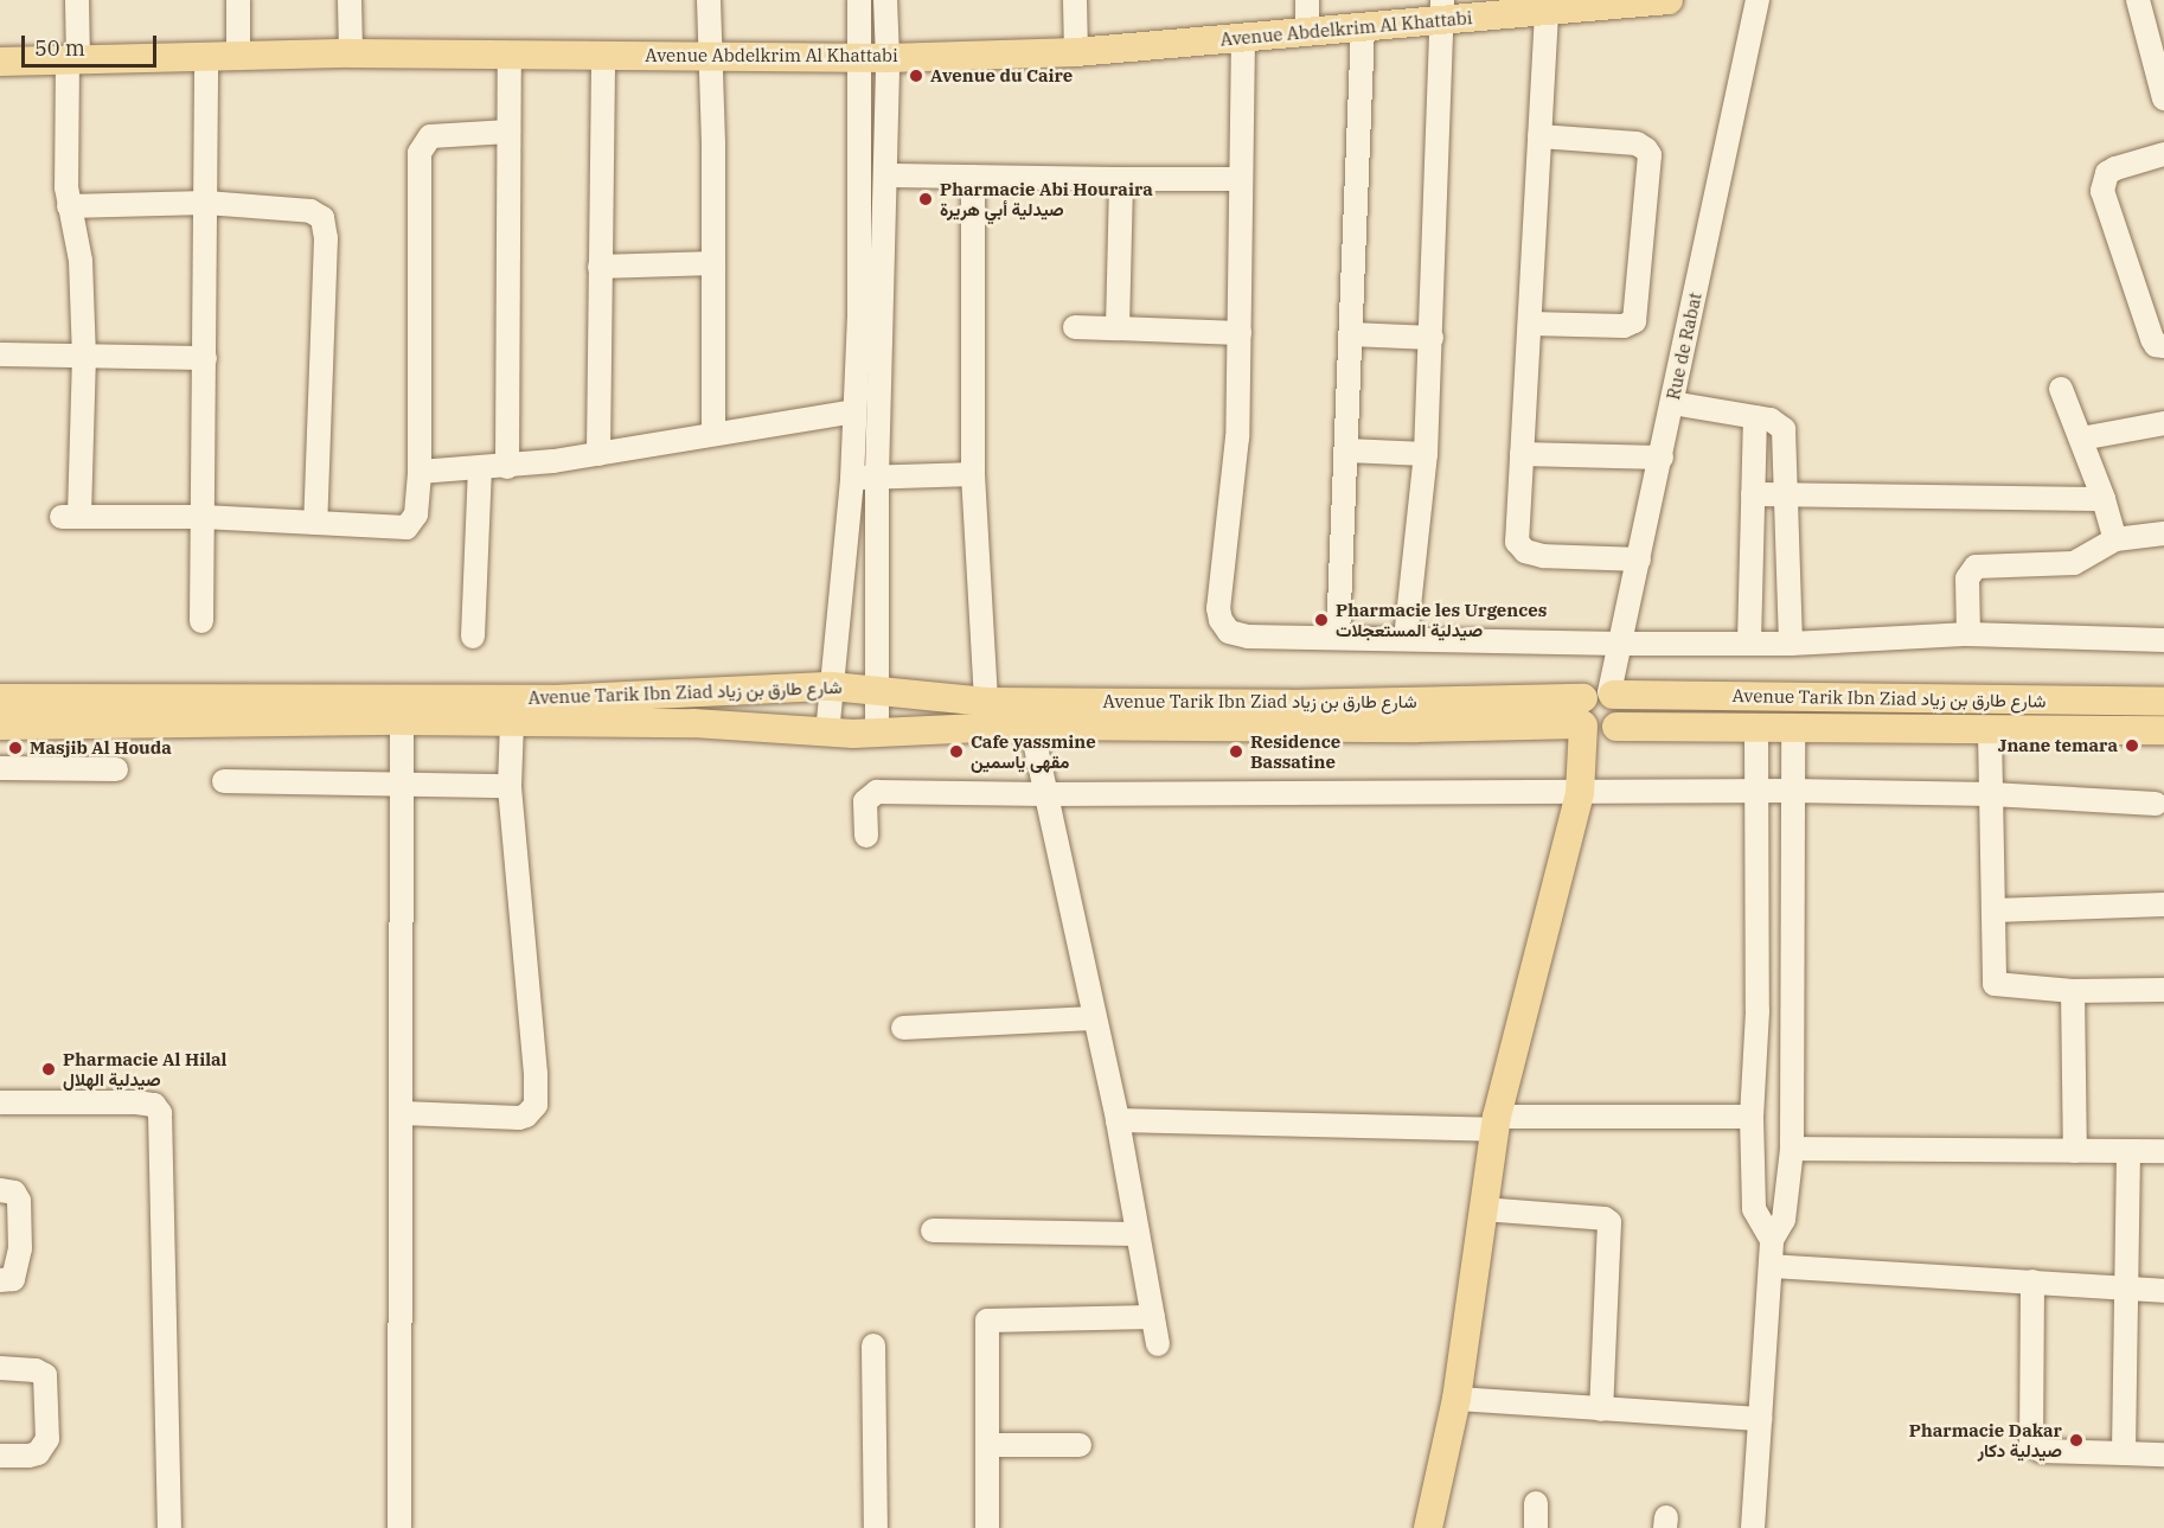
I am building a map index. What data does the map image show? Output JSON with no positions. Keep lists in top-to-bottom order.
{
  "streets": {
    "main road": ["Avenue Abdelkrim Al Khattabi", "Avenue Tarik Ibn Ziad شارع طارق بن زياد"],
    "street": ["Rue de Rabat"]
  },
  "crossings": [
    ["Rue de Rabat", "Avenue Tarik Ibn Ziad شارع طارق بن زياد"]
  ],
  "places": [
    "Avenue du Caire",
    "Pharmacie Abi Houraira صيدلية أبي هريرة",
    "Pharmacie les Urgences صيدلية المستعجلات",
    "Jnane temara",
    "Masjib Al Houda",
    "Cafe yassmine مقهى ياسمين",
    "Residence Bassatine",
    "Pharmacie Al Hilal صيدلية الهلال",
    "Pharmacie Dakar صيدلية دكار"
  ],
  "scale_bar": "50 m"
}
